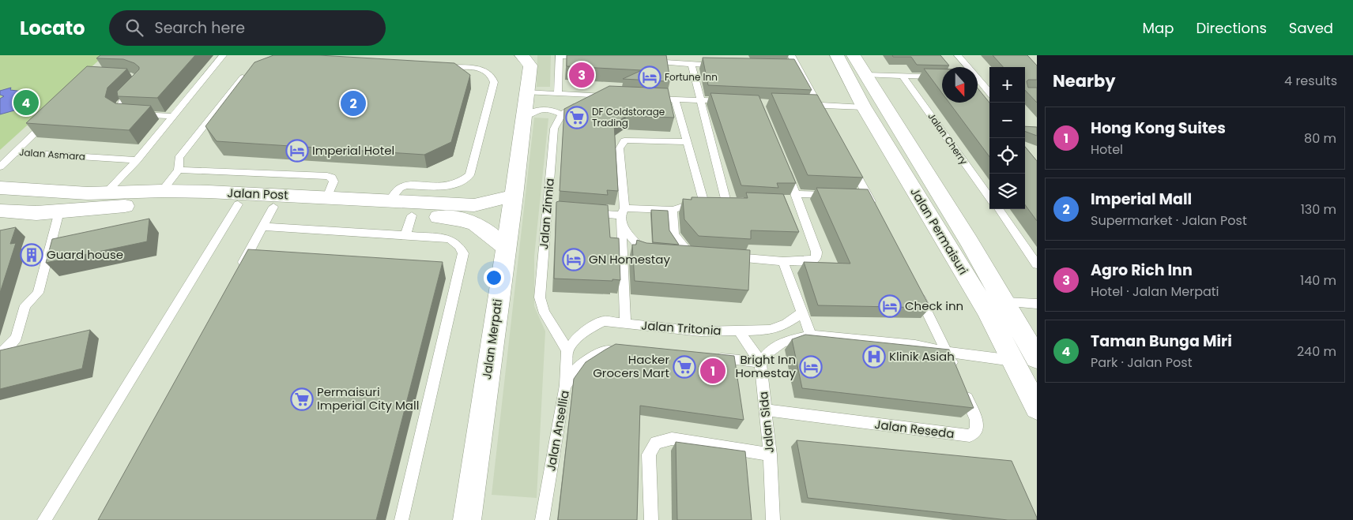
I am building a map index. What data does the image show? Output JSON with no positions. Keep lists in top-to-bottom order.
{
  "streets": {
    "street": ["Jalan Post", "Jalan Permaisuri", "Jalan Merpati"],
    "lane": [
      "Jalan Cherry",
      "Jalan Asmara",
      "Jalan Zinnia",
      "Jalan Tritonia",
      "Jalan Sida",
      "Jalan Reseda",
      "Jalan Ansellia"
    ]
  },
  "crossings": [
    ["Jalan Post", "Jalan Merpati"],
    ["Jalan Zinnia", "Jalan Tritonia"],
    ["Jalan Tritonia", "Jalan Sida"],
    ["Jalan Sida", "Jalan Reseda"]
  ],
  "places": {
    "hotel": [
      "Fortune Inn",
      "Imperial Hotel",
      "GN Homestay",
      "Check inn",
      "Bright Inn Homestay"
    ],
    "supermarket": ["DF Coldstorage Trading", "Hacker Grocers Mart", "Permaisuri Imperial City Mall"],
    "building": ["Guard house"],
    "hospital": ["Klinik Asiah"]
  },
  "north": "bottom",
  "page": {
    "header": "Locato",
    "search": "Search here",
    "nav": ["Map", "Directions", "Saved"],
    "heading": ["Nearby", "4 results"],
    "pins": [
      "3",
      "4",
      "2",
      "1"
    ],
    "map_buttons": ["+", "−"],
    "list": [
      {
        "mark": "1",
        "name": "Hong Kong Suites",
        "note": "Hotel",
        "value": "80 m"
      },
      {
        "mark": "2",
        "name": "Imperial Mall",
        "note": "Supermarket · Jalan Post",
        "value": "130 m"
      },
      {
        "mark": "3",
        "name": "Agro Rich Inn",
        "note": "Hotel · Jalan Merpati",
        "value": "140 m"
      },
      {
        "mark": "4",
        "name": "Taman Bunga Miri",
        "note": "Park · Jalan Post",
        "value": "240 m"
      }
    ]
  }
}
